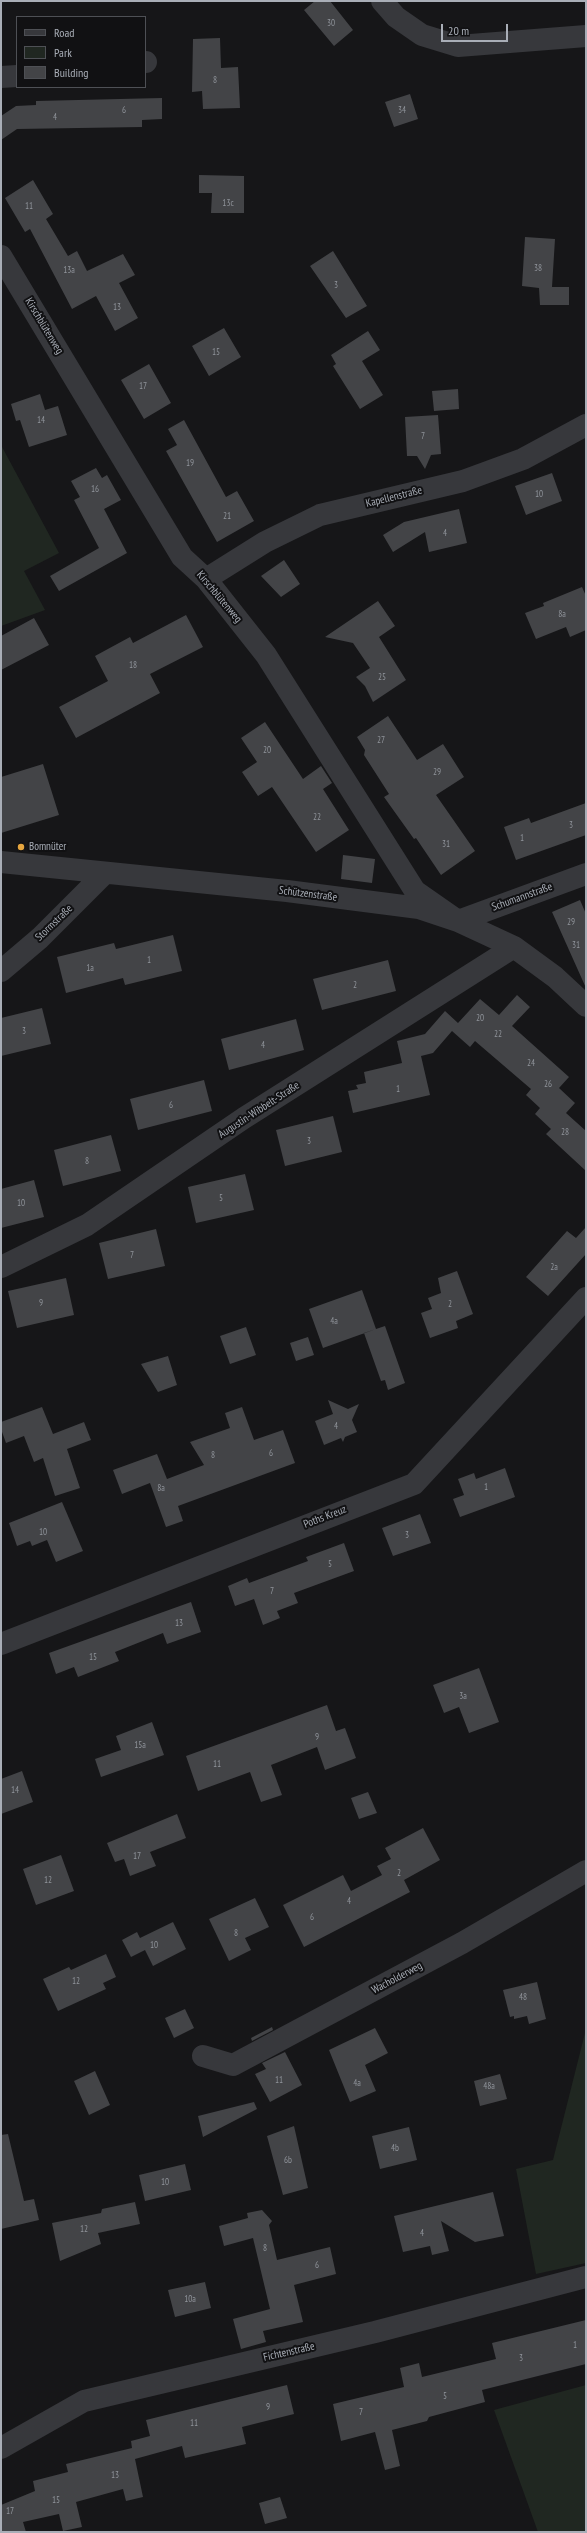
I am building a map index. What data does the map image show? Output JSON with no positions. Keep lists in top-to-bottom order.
{
  "streets": {
    "street": [
      "Kirschblütenweg",
      "Kapellenstraße",
      "Schützenstraße",
      "Schumannstraße",
      "Stormstraße",
      "Augustin-Wibbelt-Straße",
      "Poths Kreuz",
      "Wacholderweg",
      "Fichtenstraße"
    ]
  },
  "crossings": [
    ["Kirschblütenweg", "Kapellenstraße"],
    ["Kirschblütenweg", "Schützenstraße"],
    ["Kirschblütenweg", "Schumannstraße"],
    ["Schützenstraße", "Schumannstraße"],
    ["Schützenstraße", "Stormstraße"],
    ["Schützenstraße", "Augustin-Wibbelt-Straße"]
  ],
  "places": ["Bomnüter"],
  "house_numbers": [
    "30",
    "8",
    "6",
    "34",
    "4",
    "13c",
    "11",
    "38",
    "13a",
    "3",
    "13",
    "15",
    "17",
    "14",
    "7",
    "19",
    "16",
    "10",
    "21",
    "4",
    "8a",
    "18",
    "25",
    "27",
    "20",
    "29",
    "22",
    "3",
    "1",
    "31",
    "29",
    "31",
    "1",
    "1a",
    "2",
    "20",
    "3",
    "22",
    "4",
    "24",
    "26",
    "1",
    "6",
    "28",
    "3",
    "8",
    "5",
    "10",
    "7",
    "2a",
    "9",
    "2",
    "4a",
    "4",
    "6",
    "8",
    "1",
    "8a",
    "10",
    "3",
    "5",
    "7",
    "13",
    "15",
    "3a",
    "9",
    "15a",
    "11",
    "14",
    "17",
    "2",
    "12",
    "4",
    "6",
    "8",
    "10",
    "12",
    "48",
    "11",
    "4a",
    "48a",
    "4b",
    "6b",
    "10",
    "12",
    "4",
    "8",
    "6",
    "10a",
    "1",
    "3",
    "5",
    "9",
    "7",
    "11",
    "13",
    "15",
    "17"
  ],
  "legend": ["Road", "Park", "Building"],
  "scale_bar": "20 m"
}
